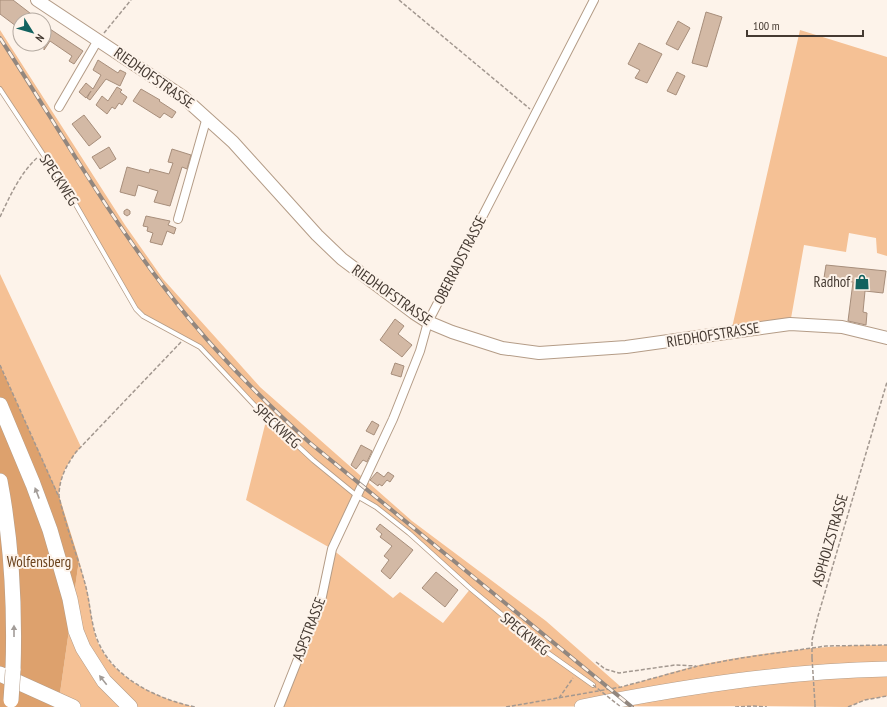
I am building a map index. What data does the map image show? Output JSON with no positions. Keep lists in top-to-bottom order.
{
  "streets": {
    "street": ["RIEDHOFSTRASSE", "OBERRADSTRASSE", "ASPSTRASSE"],
    "lane": ["SPECKWEG"],
    "path": ["ASPHOLZSTRASSE"]
  },
  "crossings": [
    ["RIEDHOFSTRASSE", "OBERRADSTRASSE"],
    ["SPECKWEG", "OBERRADSTRASSE"],
    ["OBERRADSTRASSE", "ASPSTRASSE"]
  ],
  "parks": ["Wolfensberg"],
  "places": {
    "shop": ["Radhof"]
  },
  "scale_bar": "100 m",
  "north": "bottom right"
}
